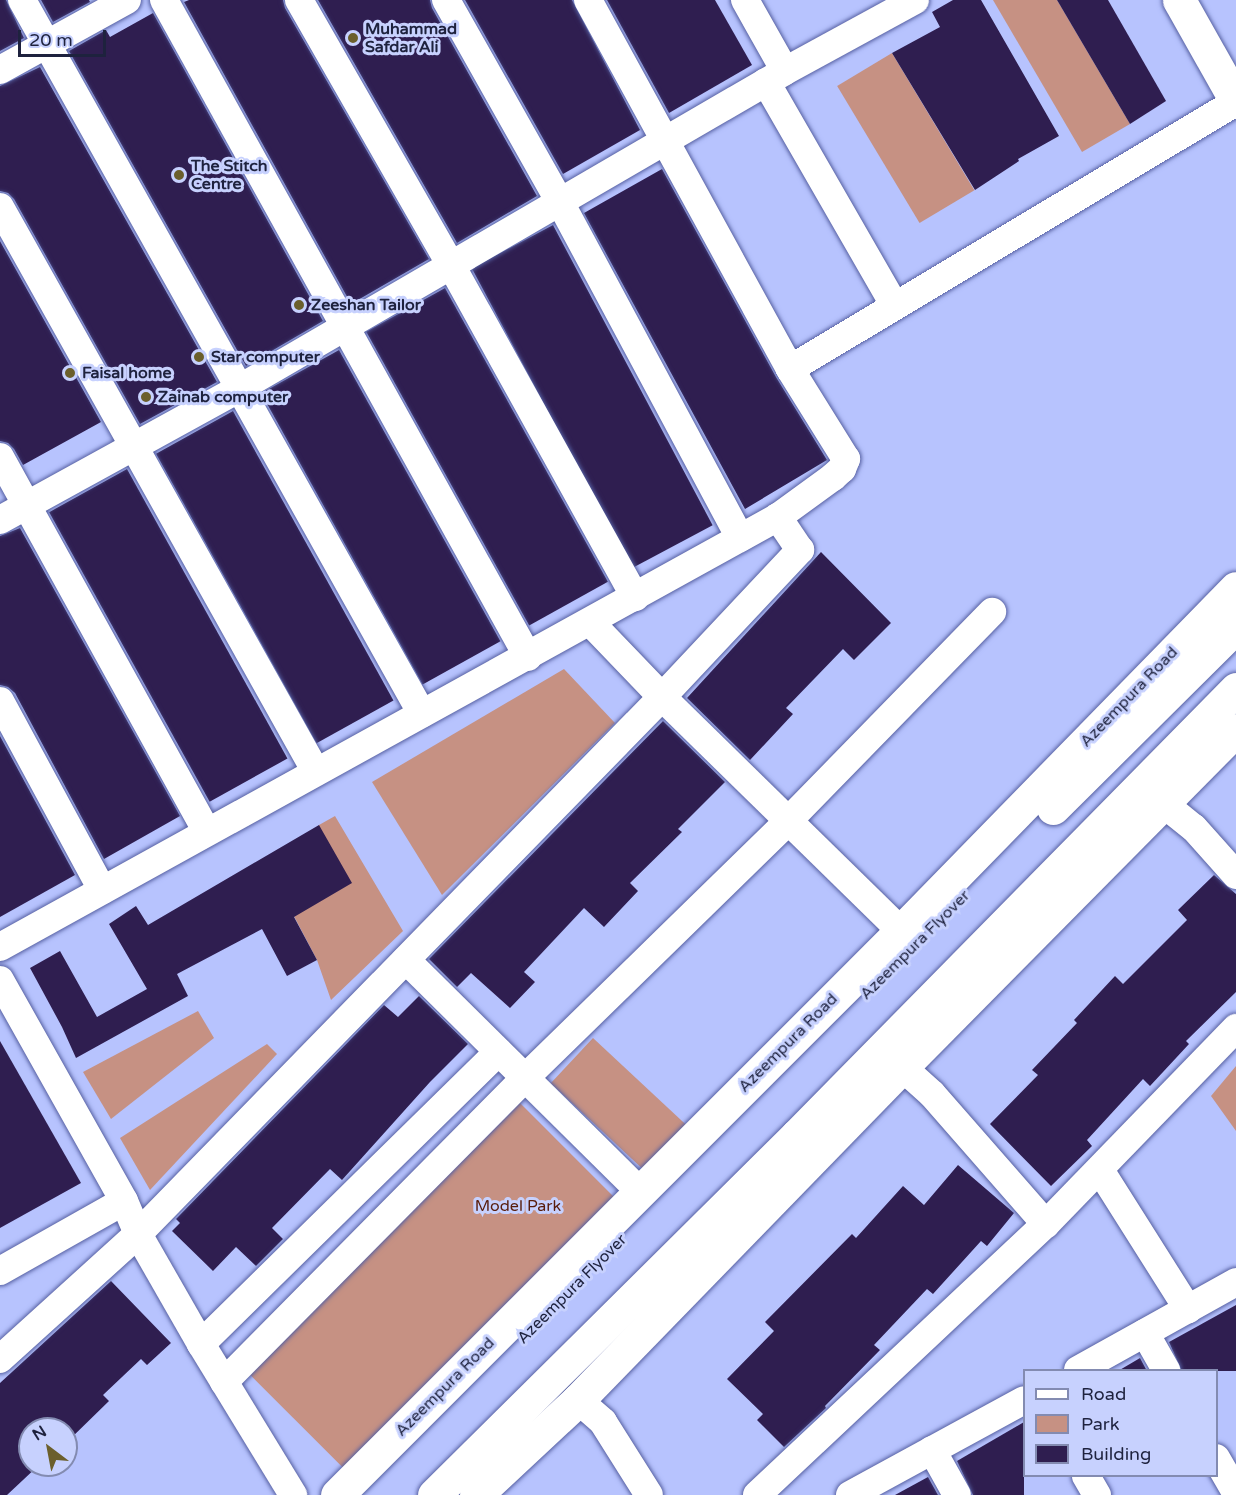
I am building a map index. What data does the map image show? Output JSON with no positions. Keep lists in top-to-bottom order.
{
  "streets": {
    "main road": ["Azeempura Road", "Azeempura Flyover"]
  },
  "parks": ["Model Park"],
  "places": [
    "Muhammad Safdar Ali",
    "The Stitch Centre",
    "Zeeshan Tailor",
    "Star computer",
    "Faisal home",
    "Zainab computer"
  ],
  "legend": ["Road", "Park", "Building"],
  "scale_bar": "20 m",
  "north": "top left"
}
